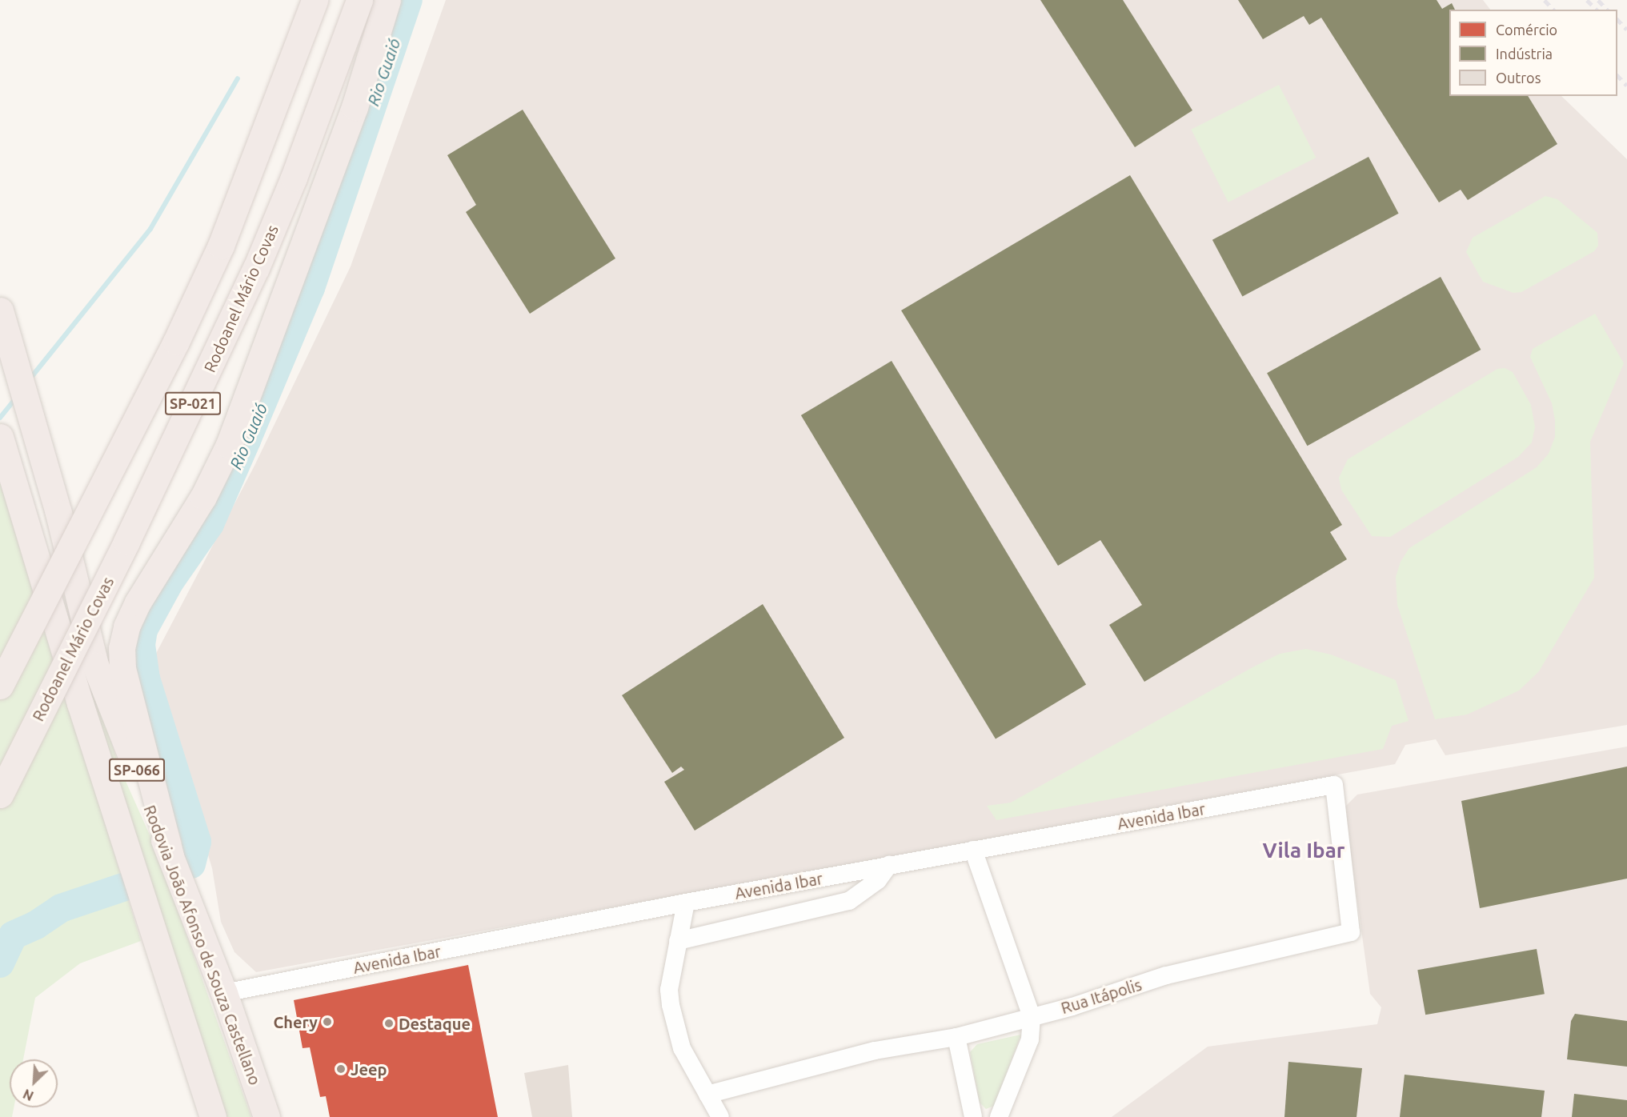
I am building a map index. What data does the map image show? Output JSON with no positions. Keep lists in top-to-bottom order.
{
  "streets": {
    "highway": [
      "Rodoanel Mário Covas",
      "SP-021",
      "SP-066",
      "Rodovia João Afonso de Souza Castellano"
    ],
    "street": ["Avenida Ibar", "Rua Itápolis"]
  },
  "crossings": [
    ["Avenida Ibar", "Rodovia João Afonso de Souza Castellano"],
    ["Avenida Ibar", "Rua Itápolis"]
  ],
  "districts": ["Vila Ibar"],
  "water": ["Rio Guaió"],
  "places": ["Chery", "Destaque", "Jeep"],
  "legend": ["Comércio", "Indústria", "Outros"],
  "north": "bottom left"
}
